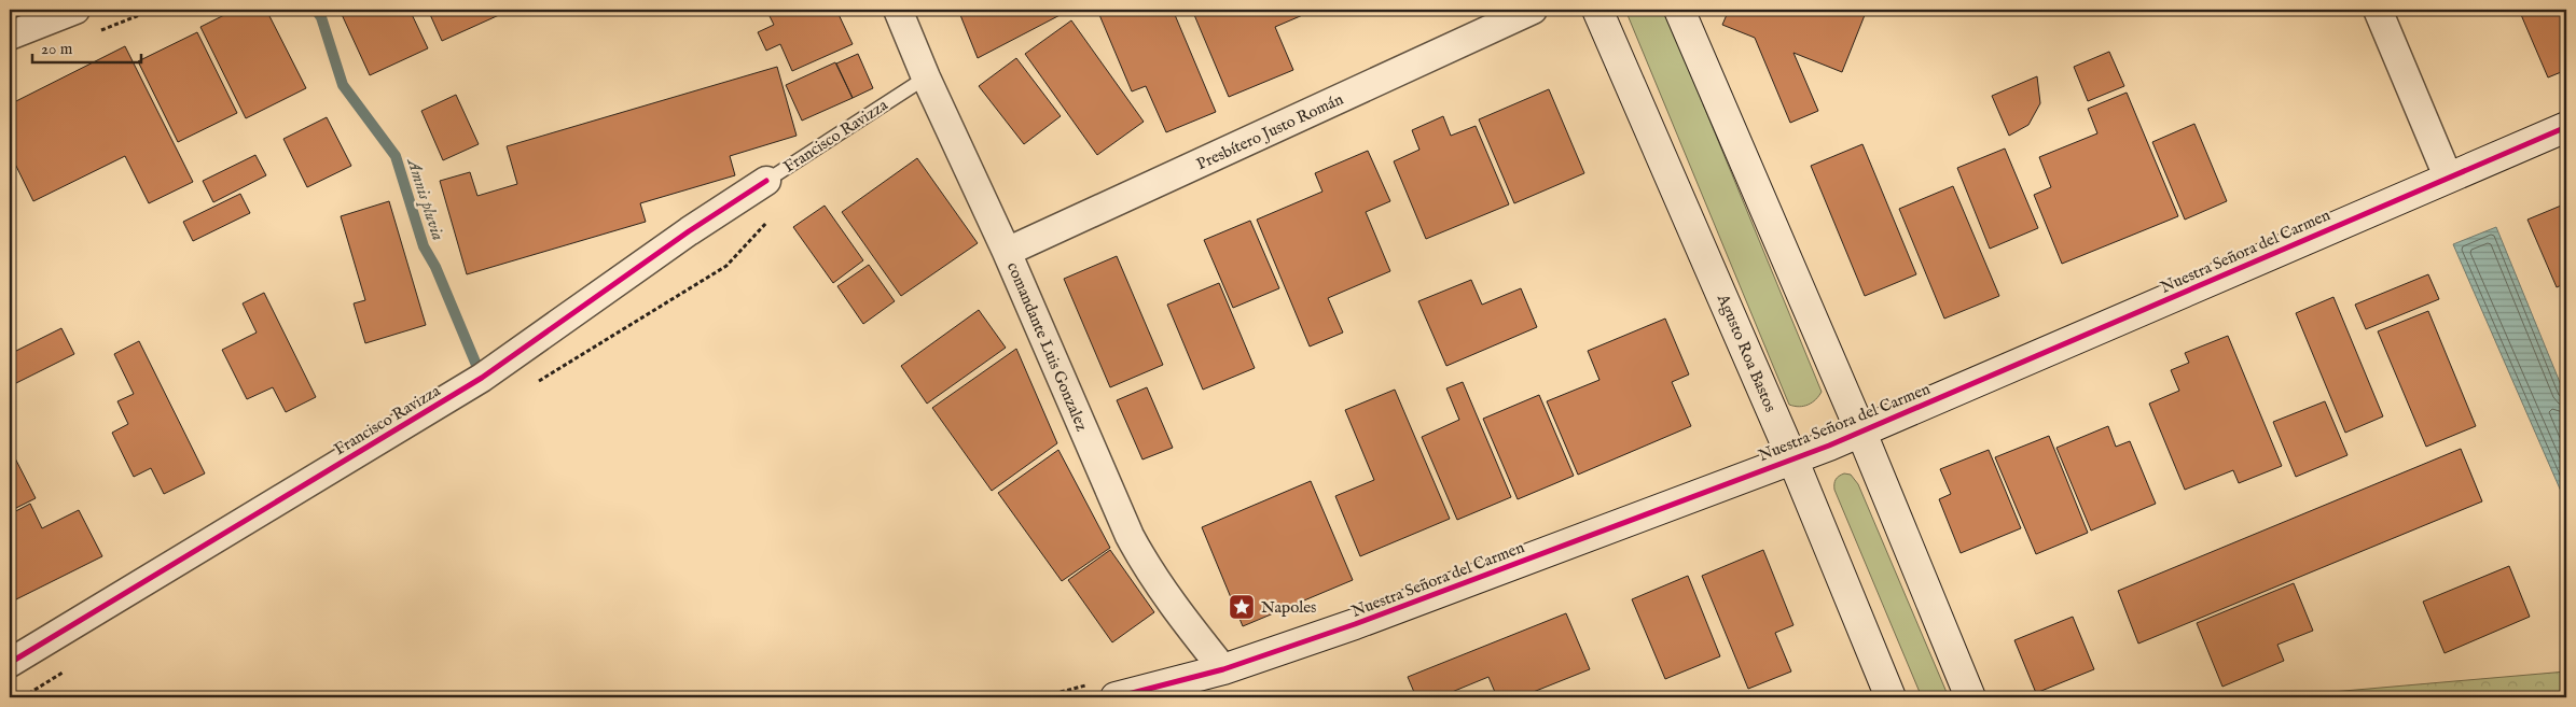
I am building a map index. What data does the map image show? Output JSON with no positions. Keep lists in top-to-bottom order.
{
  "streets": {
    "street": [
      "Presbítero Justo Román",
      "Francisco Ravizza",
      "Nuestra Señora del Carmen",
      "comandante Luis Gonzalez",
      "Agusto Roa Bastos"
    ]
  },
  "crossings": [
    ["Presbítero Justo Román", "comandante Luis Gonzalez"],
    ["Francisco Ravizza", "comandante Luis Gonzalez"],
    ["Nuestra Señora del Carmen", "comandante Luis Gonzalez"],
    ["Nuestra Señora del Carmen", "Agusto Roa Bastos"]
  ],
  "water": ["Amnis pluvia"],
  "places": {
    "place": ["Napoles"]
  },
  "scale_bar": "20 m"
}
